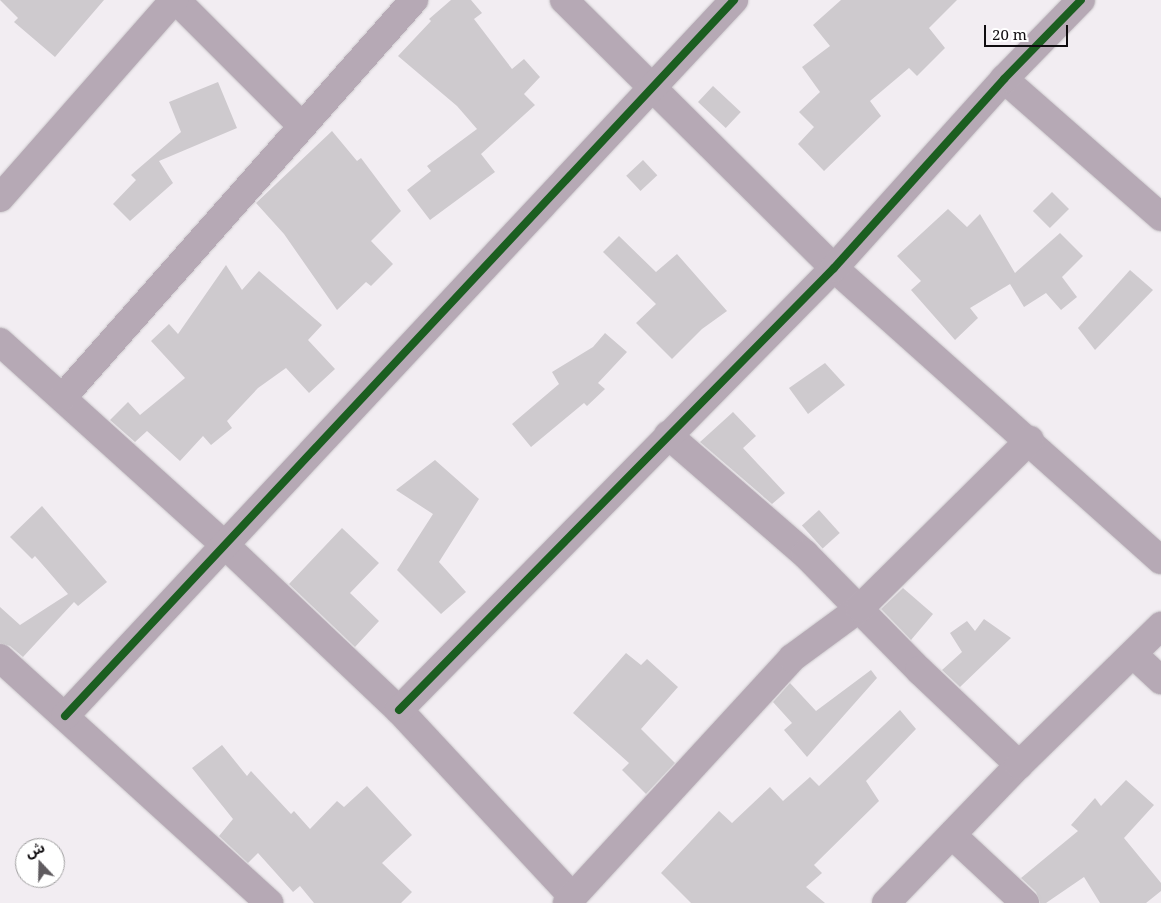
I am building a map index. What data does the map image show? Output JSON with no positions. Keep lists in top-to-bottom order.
{
  "scale_bar": "20 m",
  "north": "top"
}
